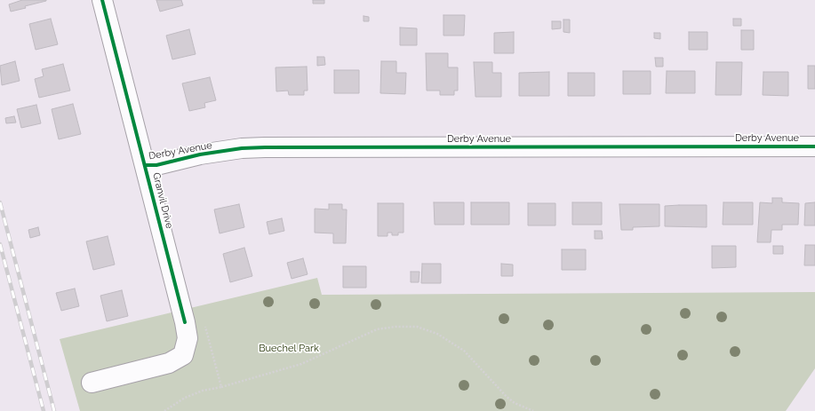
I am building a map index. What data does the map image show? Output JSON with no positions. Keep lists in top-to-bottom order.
{
  "streets": {
    "street": ["Derby Avenue", "Granvil Drive"]
  },
  "crossings": [
    ["Derby Avenue", "Granvil Drive"]
  ],
  "parks": ["Buechel Park"]
}
